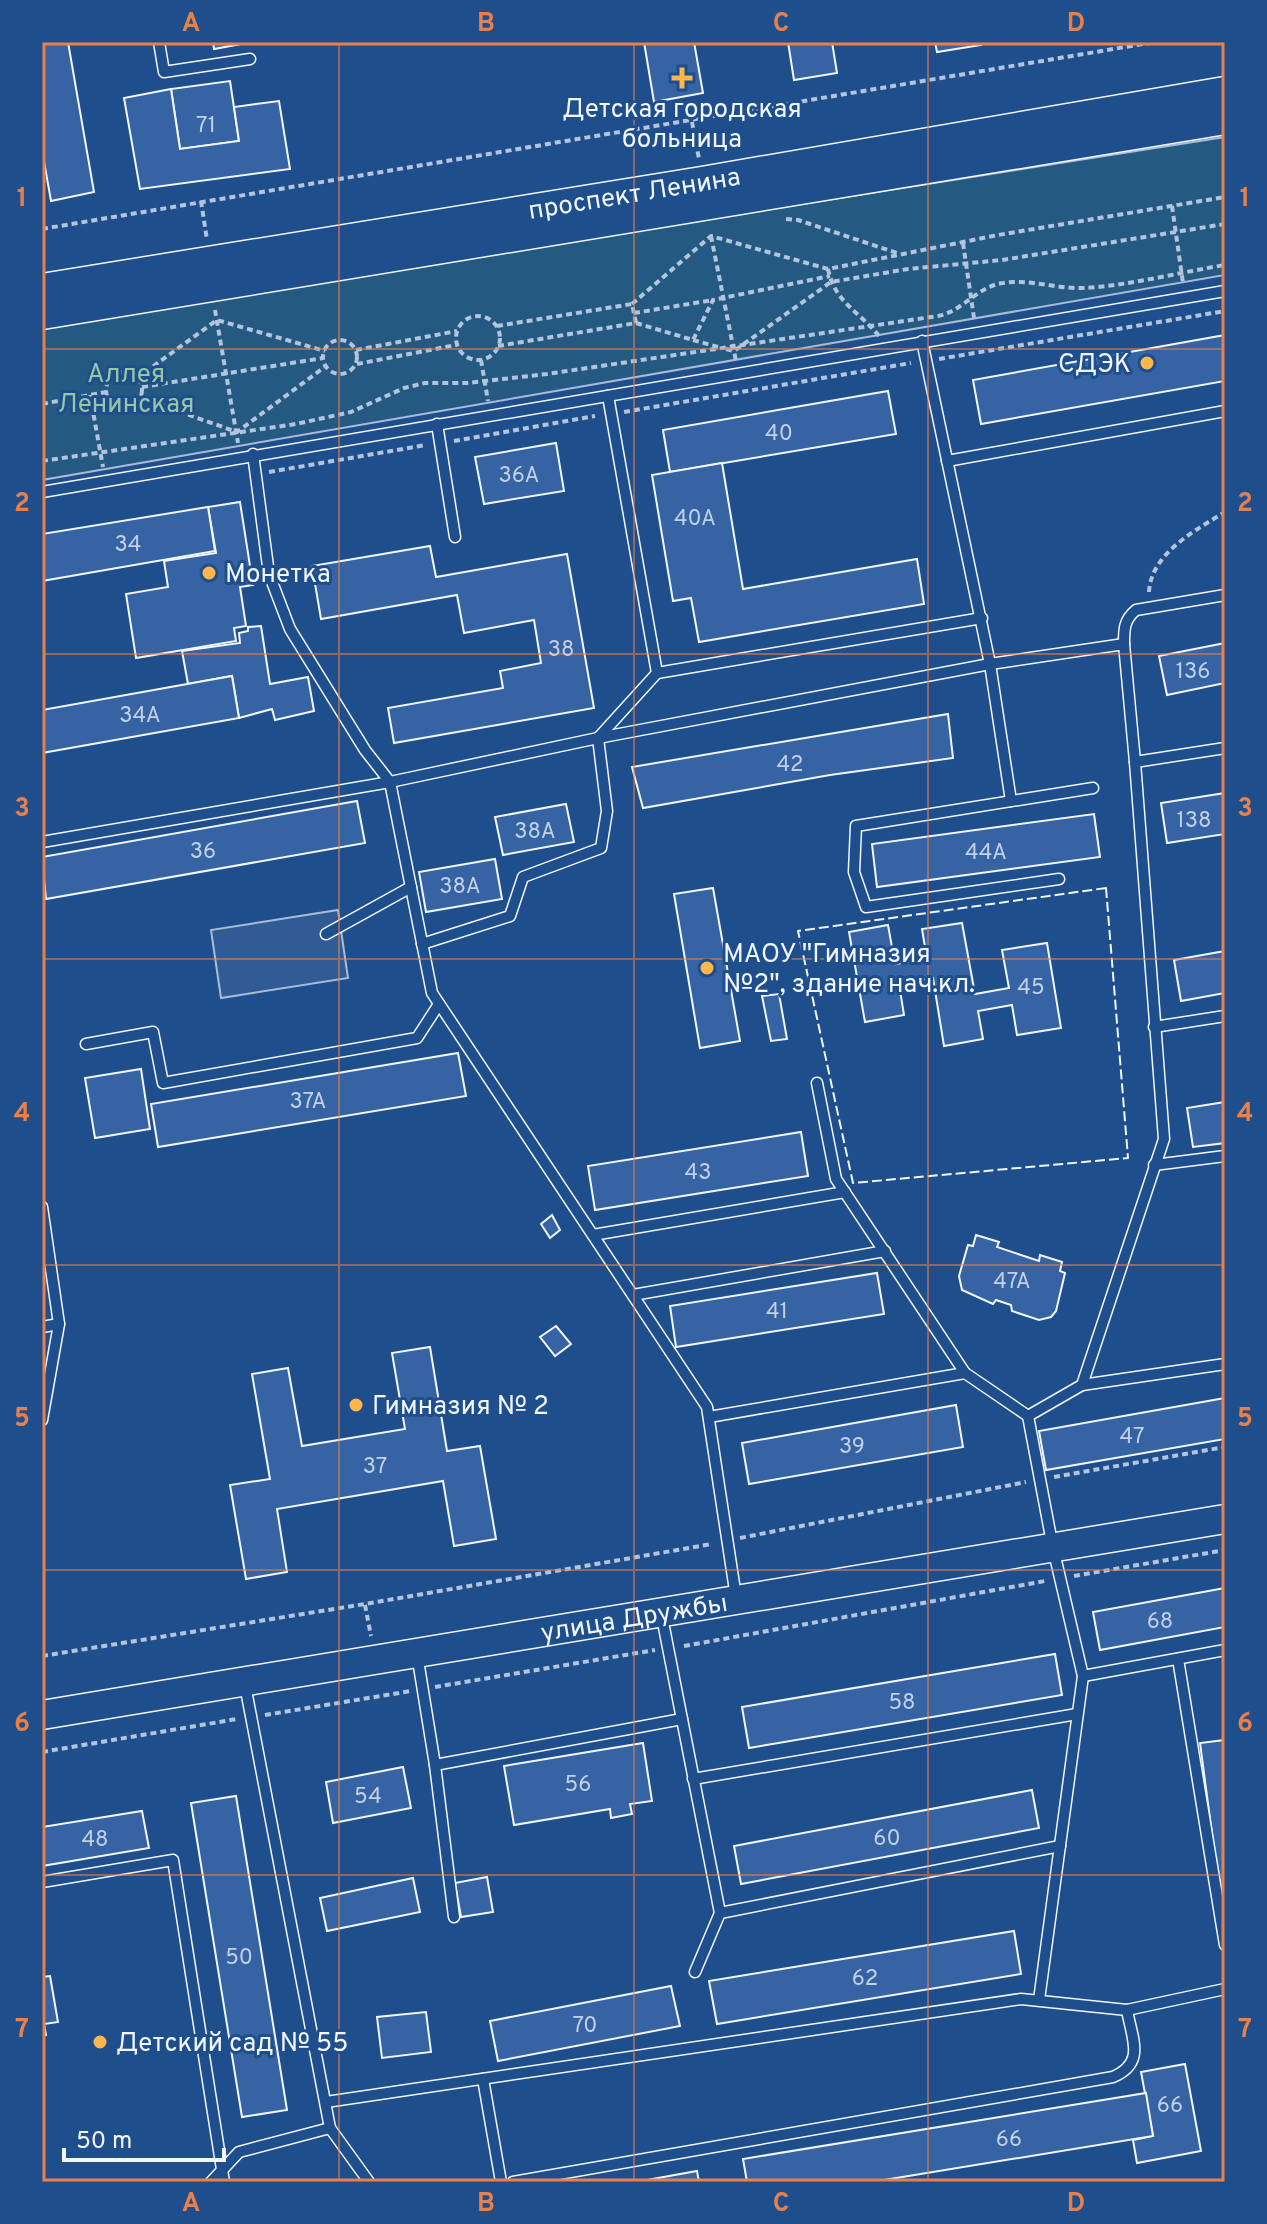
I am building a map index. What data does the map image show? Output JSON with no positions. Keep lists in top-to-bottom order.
{
  "streets": {
    "main road": ["проспект Ленина", "улица Дружбы"]
  },
  "parks": ["Аллея Ленинская"],
  "places": {
    "health": ["Детская городская больница"],
    "other": [
      "СДЭК",
      "Монетка",
      "МАОУ \"Гимназия №2\", здание нач.кл.",
      "Гимназия № 2",
      "Детский сад № 55"
    ]
  },
  "house_numbers": [
    "71",
    "40",
    "36А",
    "40А",
    "34",
    "38",
    "136",
    "34А",
    "42",
    "138",
    "38А",
    "36",
    "44А",
    "38А",
    "45",
    "37А",
    "43",
    "47А",
    "41",
    "47",
    "39",
    "37",
    "68",
    "58",
    "56",
    "54",
    "60",
    "48",
    "50",
    "62",
    "70",
    "66",
    "66"
  ],
  "scale_bar": "50 m",
  "grid": {
    "columns": [
      "A",
      "B",
      "C",
      "D"
    ],
    "rows": [
      "1",
      "2",
      "3",
      "4",
      "5",
      "6",
      "7"
    ]
  }
}
